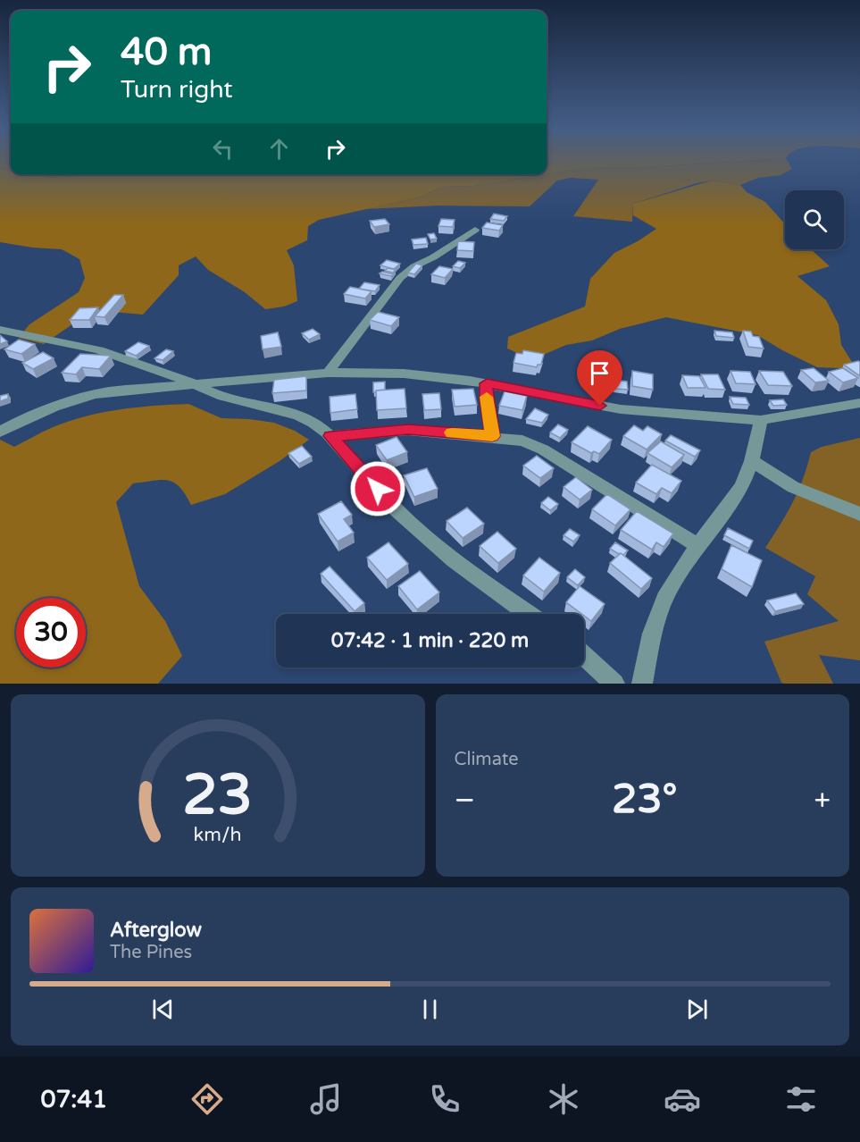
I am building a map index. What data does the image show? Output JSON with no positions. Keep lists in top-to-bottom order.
{
  "page": {
    "turn": ["40 m", "Turn right"],
    "limit": "30",
    "trip": "07:42 · 1 min · 220 m",
    "tile": "Climate",
    "heat": ["−", "23°", "+"],
    "song": ["Afterglow", "The Pines"],
    "tabs": "07:41",
    "gauge": ["23", "km/h"]
  }
}
